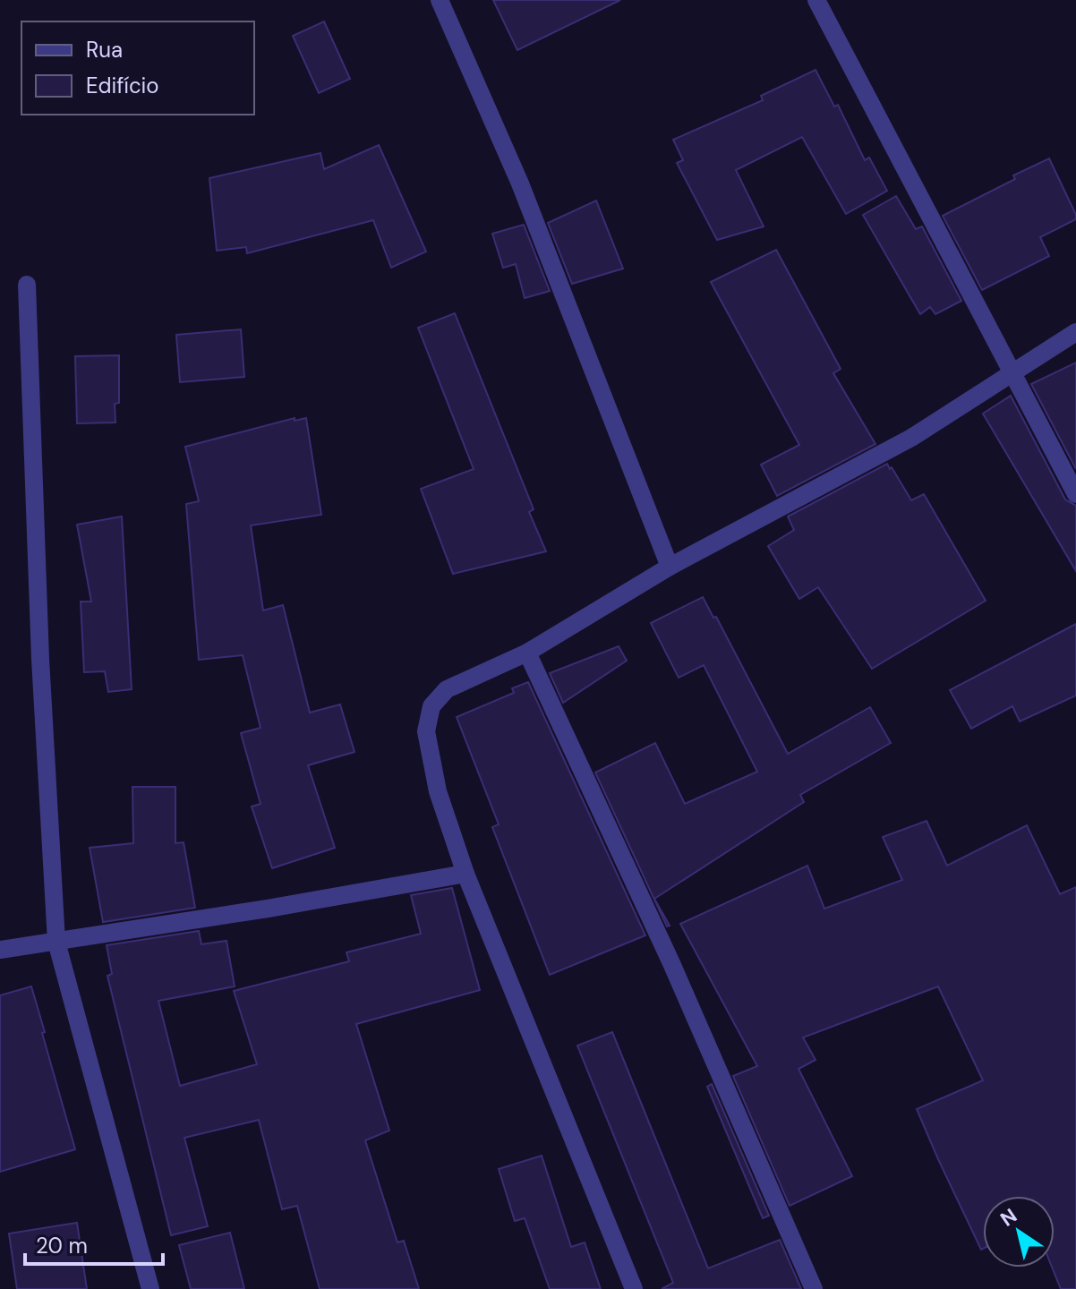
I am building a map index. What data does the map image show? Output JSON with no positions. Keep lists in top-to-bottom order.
{
  "legend": ["Rua", "Edifício"],
  "scale_bar": "20 m",
  "north": "top left"
}
